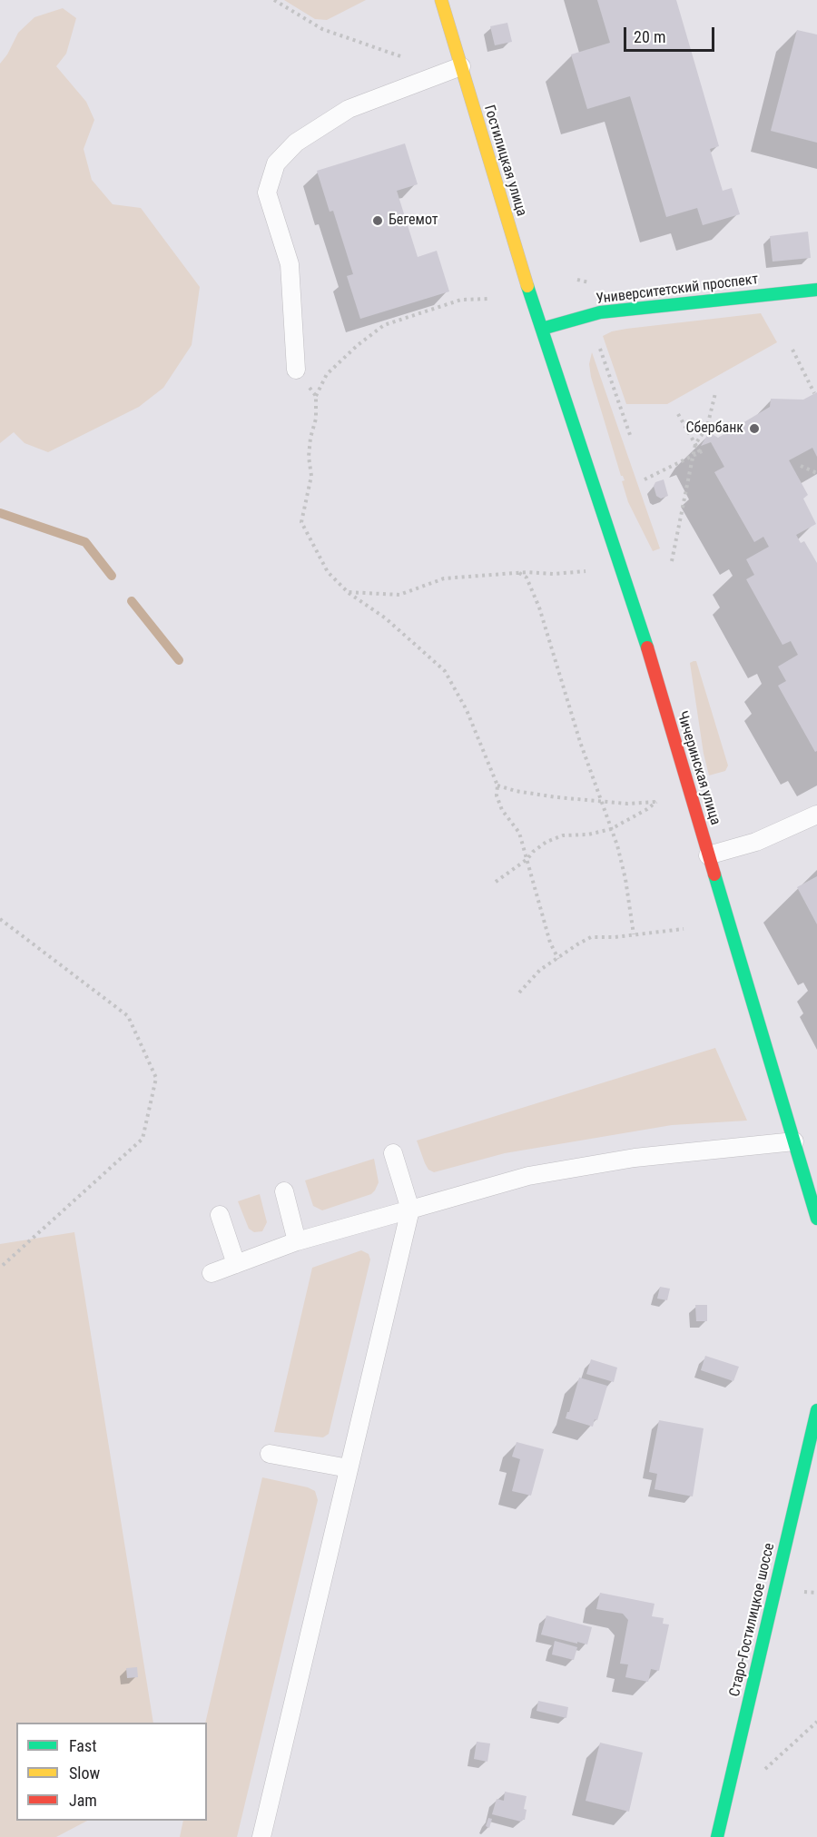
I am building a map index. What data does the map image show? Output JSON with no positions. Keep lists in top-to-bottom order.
{
  "streets": {
    "main road": [
      "Гостилицкая улица",
      "Университетский проспект",
      "Чичеринская улица",
      "Старо-Гостилицкое шоссе"
    ]
  },
  "crossings": [
    ["Гостилицкая улица", "Университетский проспект"],
    ["Гостилицкая улица", "Чичеринская улица"],
    ["Университетский проспект", "Чичеринская улица"]
  ],
  "places": ["Бегемот", "Сбербанк"],
  "legend": ["Fast", "Slow", "Jam"],
  "scale_bar": "20 m"
}
